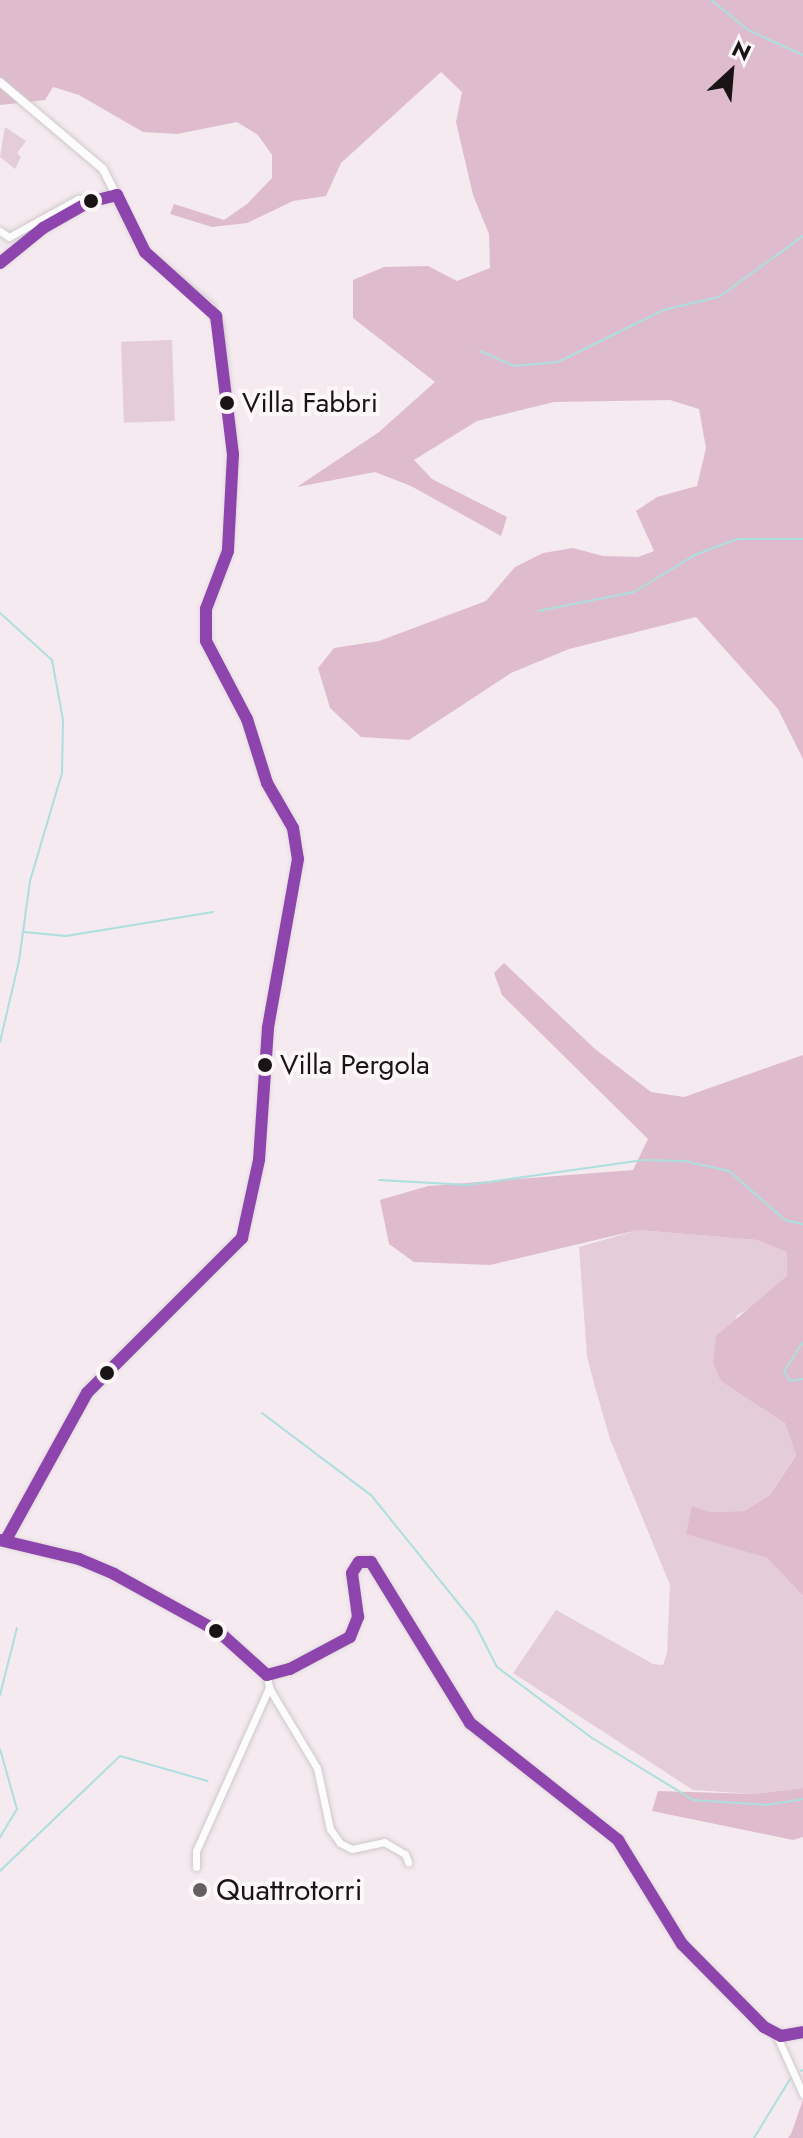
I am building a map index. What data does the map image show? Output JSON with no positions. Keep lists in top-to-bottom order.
{
  "places": ["Villa Fabbri", "Villa Pergola", "Quattrotorri"],
  "north": "top right"
}
